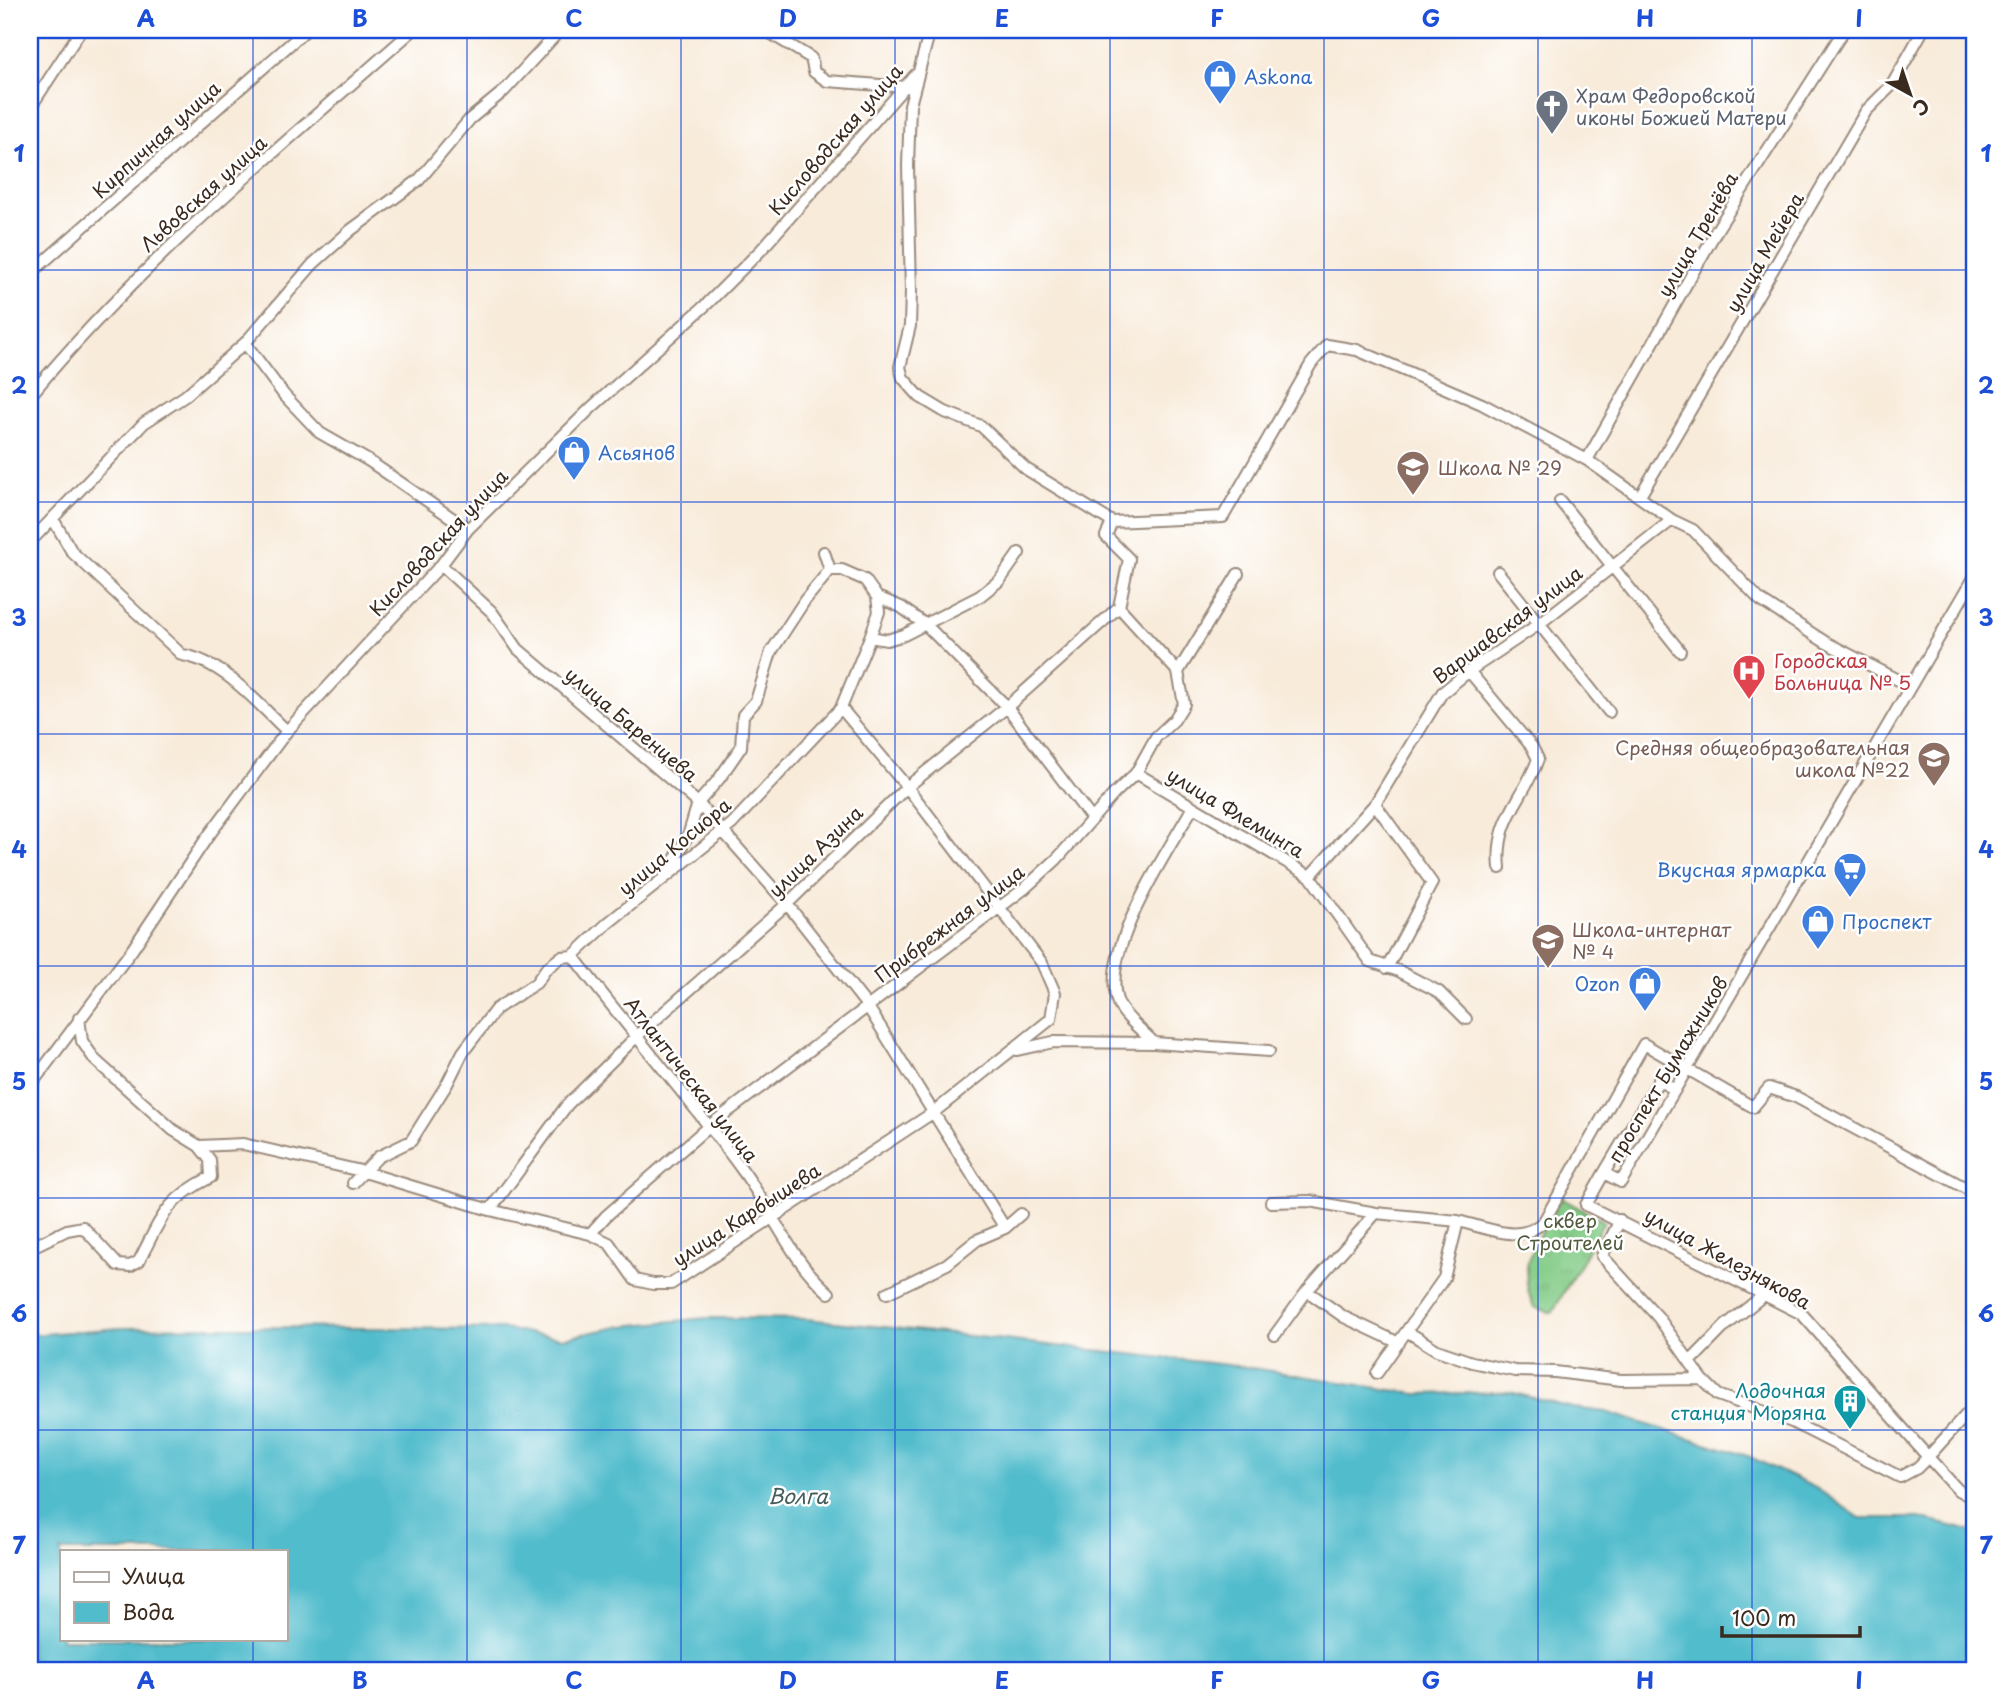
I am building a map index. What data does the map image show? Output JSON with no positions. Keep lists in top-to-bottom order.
{
  "streets": {
    "street": [
      "Кирпичная улица",
      "Кисловодская улица",
      "Львовская улица",
      "улица Тренёва",
      "улица Мейера",
      "Варшавская улица",
      "улица Баренцева",
      "улица Флеминга",
      "улица Косиора",
      "улица Азина",
      "Прибрежная улица",
      "проспект Бумажников",
      "Атлантическая улица",
      "улица Карбышева",
      "улица Железнякова"
    ]
  },
  "crossings": [
    ["Кисловодская улица", "улица Баренцева"],
    ["Варшавская улица", "улица Флеминга"],
    ["улица Баренцева", "улица Косиора"],
    ["улица Баренцева", "улица Азина"],
    ["улица Баренцева", "Прибрежная улица"],
    ["улица Баренцева", "улица Карбышева"],
    ["улица Флеминга", "Прибрежная улица"],
    ["улица Косиора", "Атлантическая улица"],
    ["улица Косиора", "улица Карбышева"],
    ["улица Азина", "Атлантическая улица"],
    ["улица Азина", "улица Карбышева"],
    ["Прибрежная улица", "Атлантическая улица"],
    ["Прибрежная улица", "улица Карбышева"],
    ["проспект Бумажников", "улица Железнякова"],
    ["Атлантическая улица", "улица Карбышева"]
  ],
  "water": ["Волга"],
  "parks": ["сквер Строителей"],
  "places": {
    "shop": [
      "Askona",
      "Асьянов",
      "Проспект",
      "Ozon"
    ],
    "church": ["Храм Федоровской иконы Божией Матери"],
    "school or university": ["Школа № 29", "Средняя общеобразовательная школа №22", "Школа-интернат № 4"],
    "hospital": ["Городская Больница № 5"],
    "supermarket": ["Вкусная ярмарка"],
    "building": ["Лодочная станция Моряна"]
  },
  "legend": ["Улица", "Вода"],
  "scale_bar": "100 m",
  "north": "bottom right",
  "grid": {
    "columns": [
      "A",
      "B",
      "C",
      "D",
      "E",
      "F",
      "G",
      "H",
      "I"
    ],
    "rows": [
      "1",
      "2",
      "3",
      "4",
      "5",
      "6",
      "7"
    ]
  }
}
